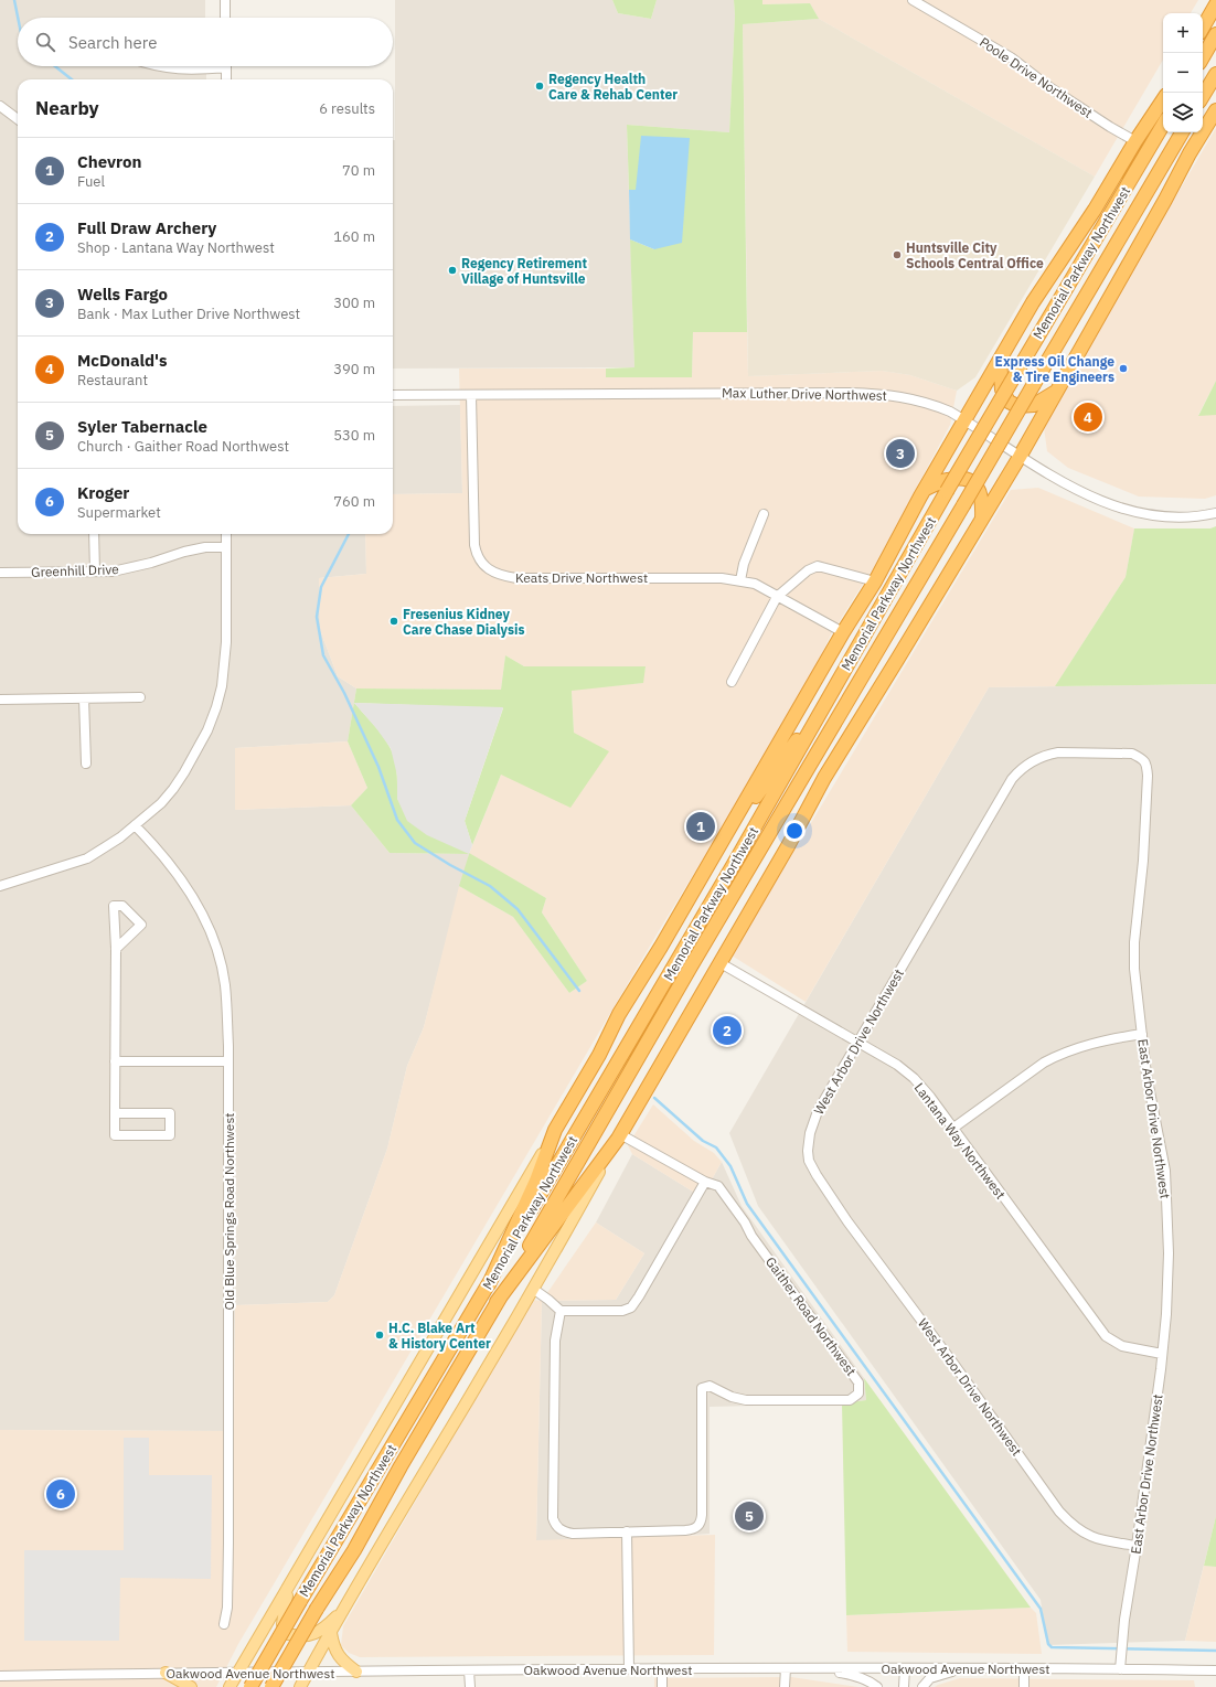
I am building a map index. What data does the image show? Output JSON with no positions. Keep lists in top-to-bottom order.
{
  "streets": {
    "highway": ["Memorial Parkway Northwest"],
    "street": [
      "Poole Drive Northwest",
      "Max Luther Drive Northwest",
      "Greenhill Drive",
      "Keats Drive Northwest",
      "West Arbor Drive Northwest",
      "East Arbor Drive Northwest",
      "Lantana Way Northwest",
      "Old Blue Springs Road Northwest",
      "Gaither Road Northwest",
      "Oakwood Avenue Northwest"
    ]
  },
  "crossings": [
    ["Max Luther Drive Northwest", "Keats Drive Northwest"],
    ["West Arbor Drive Northwest", "East Arbor Drive Northwest"],
    ["West Arbor Drive Northwest", "Lantana Way Northwest"],
    ["East Arbor Drive Northwest", "Lantana Way Northwest"],
    ["East Arbor Drive Northwest", "Oakwood Avenue Northwest"]
  ],
  "places": [
    "Regency Health Care & Rehab Center",
    "Huntsville City Schools Central Office",
    "Regency Retirement Village of Huntsville",
    "Express Oil Change & Tire Engineers",
    "Fresenius Kidney Care Chase Dialysis",
    "H.C. Blake Art & History Center"
  ],
  "page": {
    "map_buttons": ["+", "−"],
    "search": "Search here",
    "heading": ["Nearby", "6 results"],
    "list": [
      {
        "mark": "1",
        "name": "Chevron",
        "note": "Fuel",
        "value": "70 m"
      },
      {
        "mark": "2",
        "name": "Full Draw Archery",
        "note": "Shop · Lantana Way Northwest",
        "value": "160 m"
      },
      {
        "mark": "3",
        "name": "Wells Fargo",
        "note": "Bank · Max Luther Drive Northwest",
        "value": "300 m"
      },
      {
        "mark": "4",
        "name": "McDonald's",
        "note": "Restaurant",
        "value": "390 m"
      },
      {
        "mark": "5",
        "name": "Syler Tabernacle",
        "note": "Church · Gaither Road Northwest",
        "value": "530 m"
      },
      {
        "mark": "6",
        "name": "Kroger",
        "note": "Supermarket",
        "value": "760 m"
      }
    ],
    "pins": [
      "4",
      "3",
      "1",
      "2",
      "6",
      "5"
    ]
  }
}
